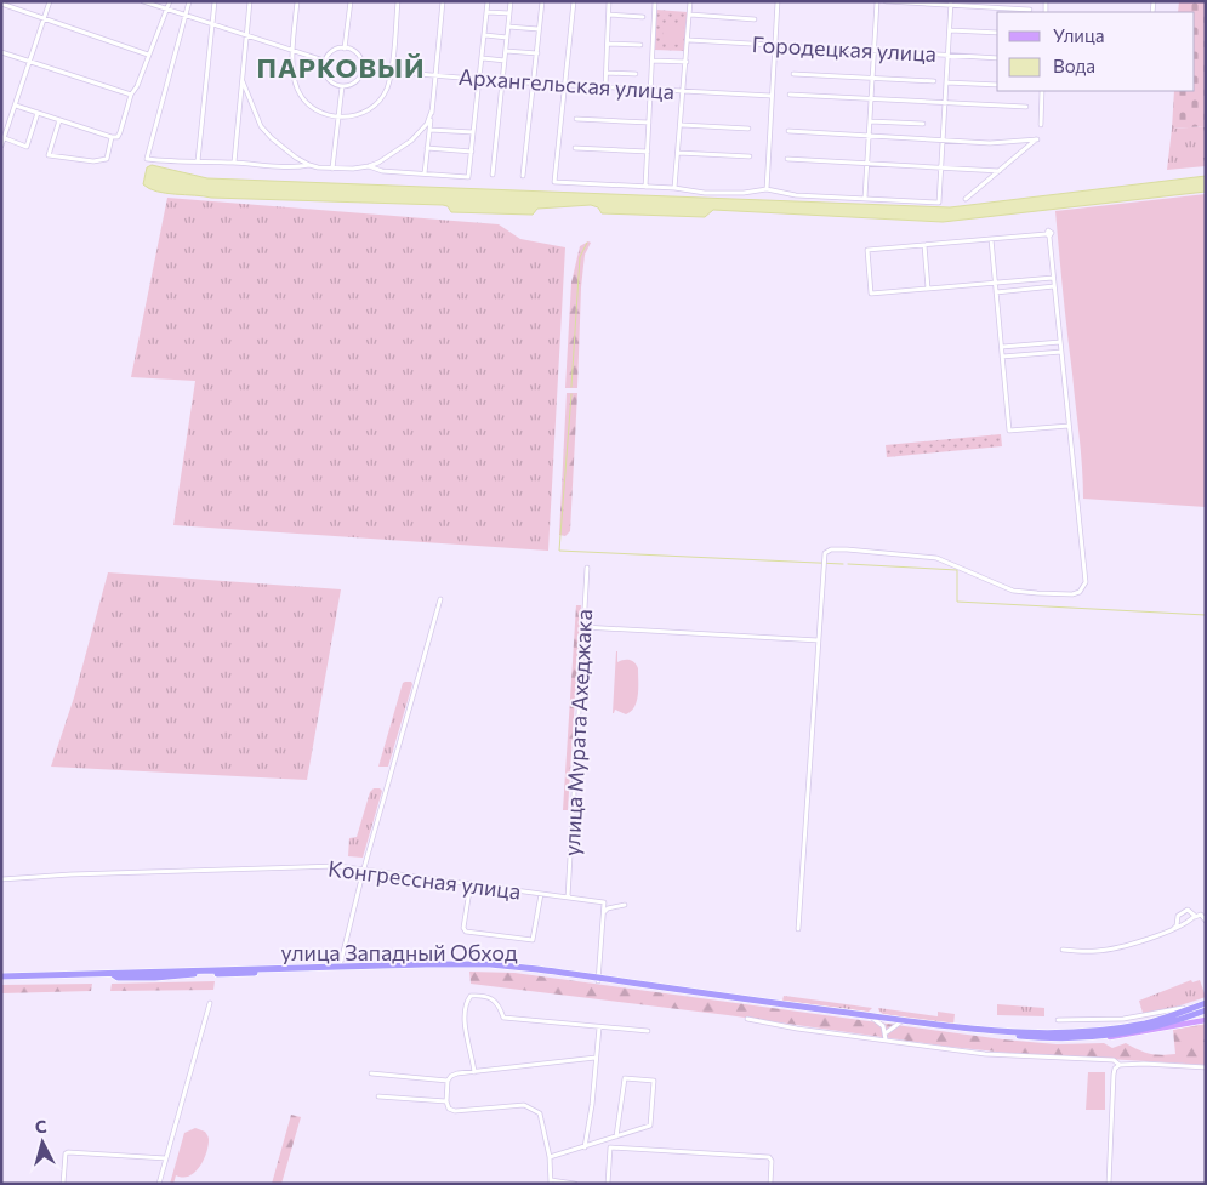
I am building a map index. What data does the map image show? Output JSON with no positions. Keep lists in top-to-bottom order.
{
  "streets": {
    "highway": ["улица Западный Обход"],
    "street": [
      "Городецкая улица",
      "Архангельская улица",
      "улица Мурата Ахеджака",
      "Конгрессная улица"
    ]
  },
  "crossings": [
    ["улица Мурата Ахеджака", "Конгрессная улица"]
  ],
  "districts": ["ПАРКОВЫЙ"],
  "legend": ["Улица", "Вода"],
  "north": "top"
}
